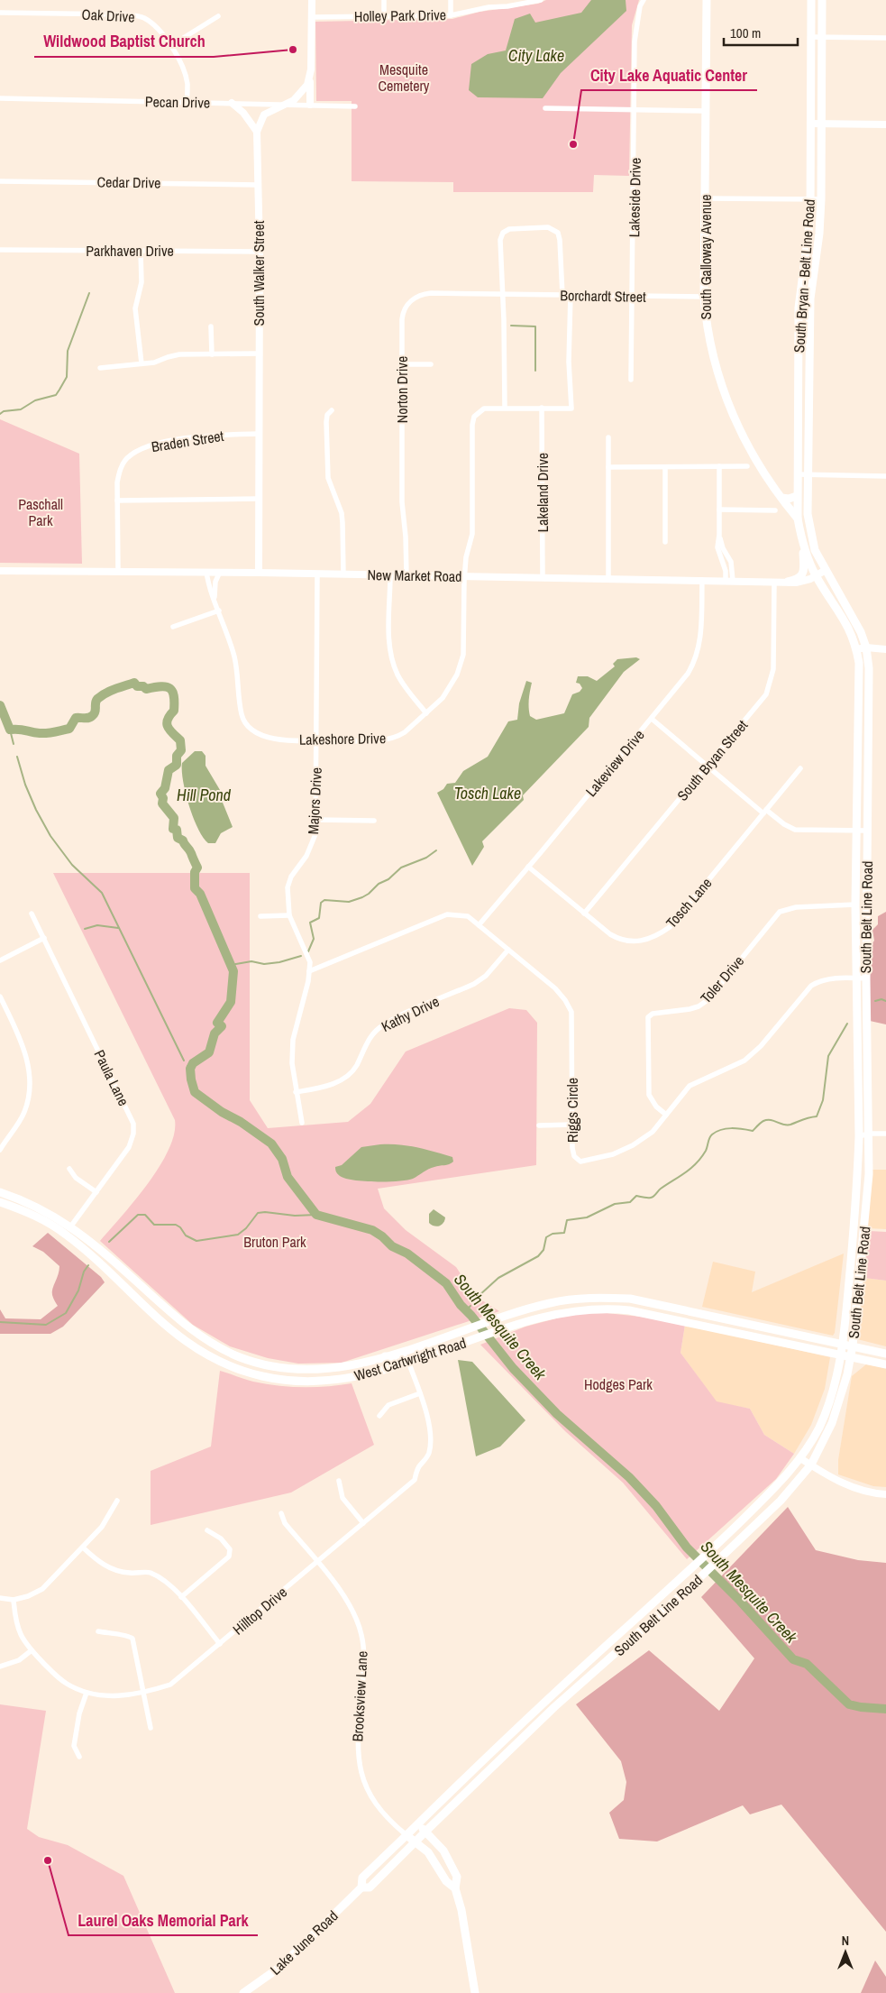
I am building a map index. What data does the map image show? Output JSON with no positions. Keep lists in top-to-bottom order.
{
  "streets": {
    "main road": [
      "South Galloway Avenue",
      "South Bryan - Belt Line Road",
      "South Belt Line Road",
      "West Cartwright Road",
      "Lake June Road"
    ],
    "street": [
      "Oak Drive",
      "Holley Park Drive",
      "Pecan Drive",
      "Cedar Drive",
      "Lakeside Drive",
      "Parkhaven Drive",
      "South Walker Street",
      "Borchardt Street",
      "Norton Drive",
      "Braden Street",
      "Lakeland Drive",
      "New Market Road",
      "Lakeshore Drive",
      "South Bryan Street",
      "Lakeview Drive",
      "Majors Drive",
      "Tosch Lane",
      "Toler Drive",
      "Kathy Drive",
      "Paula Lane",
      "Riggs Circle",
      "Hilltop Drive",
      "Brooksview Lane"
    ]
  },
  "crossings": [
    ["Oak Drive", "Pecan Drive"],
    ["Cedar Drive", "South Walker Street"],
    ["Lakeside Drive", "Borchardt Street"],
    ["Parkhaven Drive", "South Walker Street"],
    ["South Galloway Avenue", "South Bryan - Belt Line Road"],
    ["South Galloway Avenue", "Borchardt Street"],
    ["South Walker Street", "Braden Street"],
    ["South Walker Street", "New Market Road"],
    ["South Bryan - Belt Line Road", "New Market Road"],
    ["South Bryan - Belt Line Road", "South Belt Line Road"],
    ["Borchardt Street", "Norton Drive"],
    ["Borchardt Street", "Lakeshore Drive"],
    ["Norton Drive", "New Market Road"],
    ["Braden Street", "New Market Road"],
    ["Lakeland Drive", "New Market Road"],
    ["Lakeland Drive", "Lakeshore Drive"],
    ["New Market Road", "Lakeshore Drive"],
    ["New Market Road", "South Bryan Street"],
    ["New Market Road", "Lakeview Drive"],
    ["New Market Road", "Majors Drive"],
    ["New Market Road", "South Belt Line Road"],
    ["Lakeshore Drive", "Majors Drive"],
    ["South Bryan Street", "Tosch Lane"],
    ["Lakeview Drive", "Tosch Lane"],
    ["Lakeview Drive", "Riggs Circle"],
    ["Majors Drive", "Kathy Drive"],
    ["Majors Drive", "Riggs Circle"],
    ["South Belt Line Road", "Toler Drive"],
    ["South Belt Line Road", "Riggs Circle"],
    ["South Belt Line Road", "West Cartwright Road"],
    ["South Belt Line Road", "Brooksview Lane"],
    ["South Belt Line Road", "Lake June Road"],
    ["Toler Drive", "Riggs Circle"],
    ["Kathy Drive", "Riggs Circle"],
    ["Paula Lane", "West Cartwright Road"],
    ["West Cartwright Road", "Hilltop Drive"],
    ["Hilltop Drive", "Brooksview Lane"],
    ["Brooksview Lane", "Lake June Road"]
  ],
  "water": [
    "City Lake",
    "Tosch Lake",
    "Hill Pond",
    "South Mesquite Creek"
  ],
  "parks": [
    "Mesquite Cemetery",
    "Paschall Park",
    "Bruton Park",
    "Hodges Park"
  ],
  "places": ["Wildwood Baptist Church", "City Lake Aquatic Center", "Laurel Oaks Memorial Park"],
  "scale_bar": "100 m",
  "north": "top"
}
